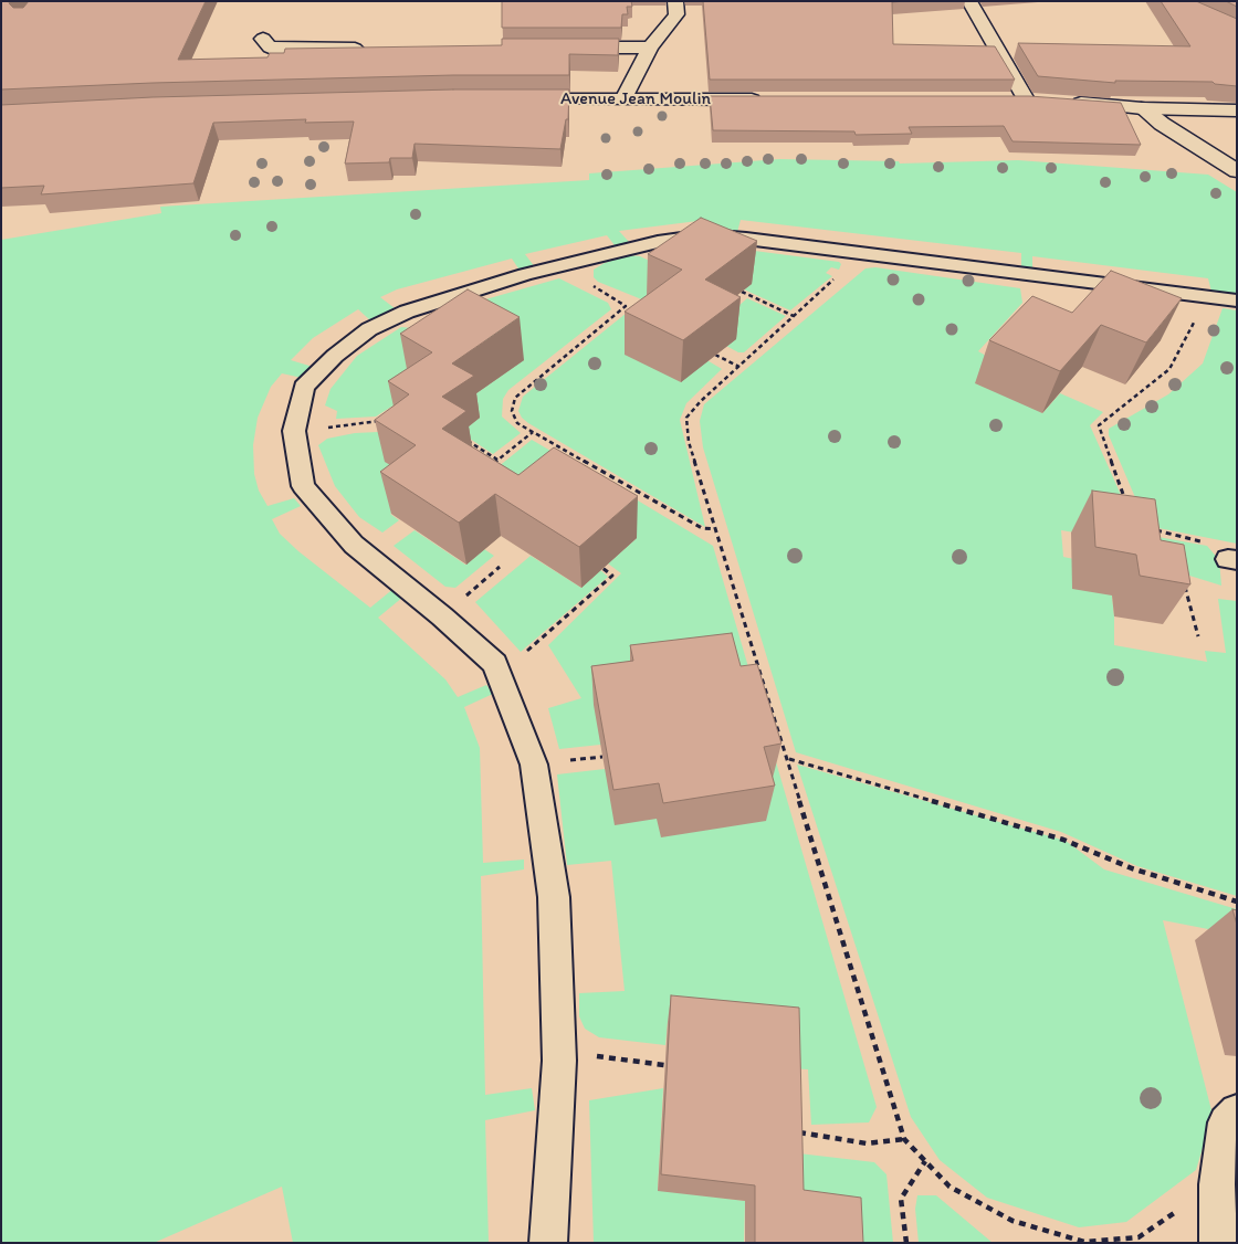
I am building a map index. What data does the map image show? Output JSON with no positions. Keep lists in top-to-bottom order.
{
  "streets": {
    "street": ["Avenue Jean Moulin"]
  }
}
